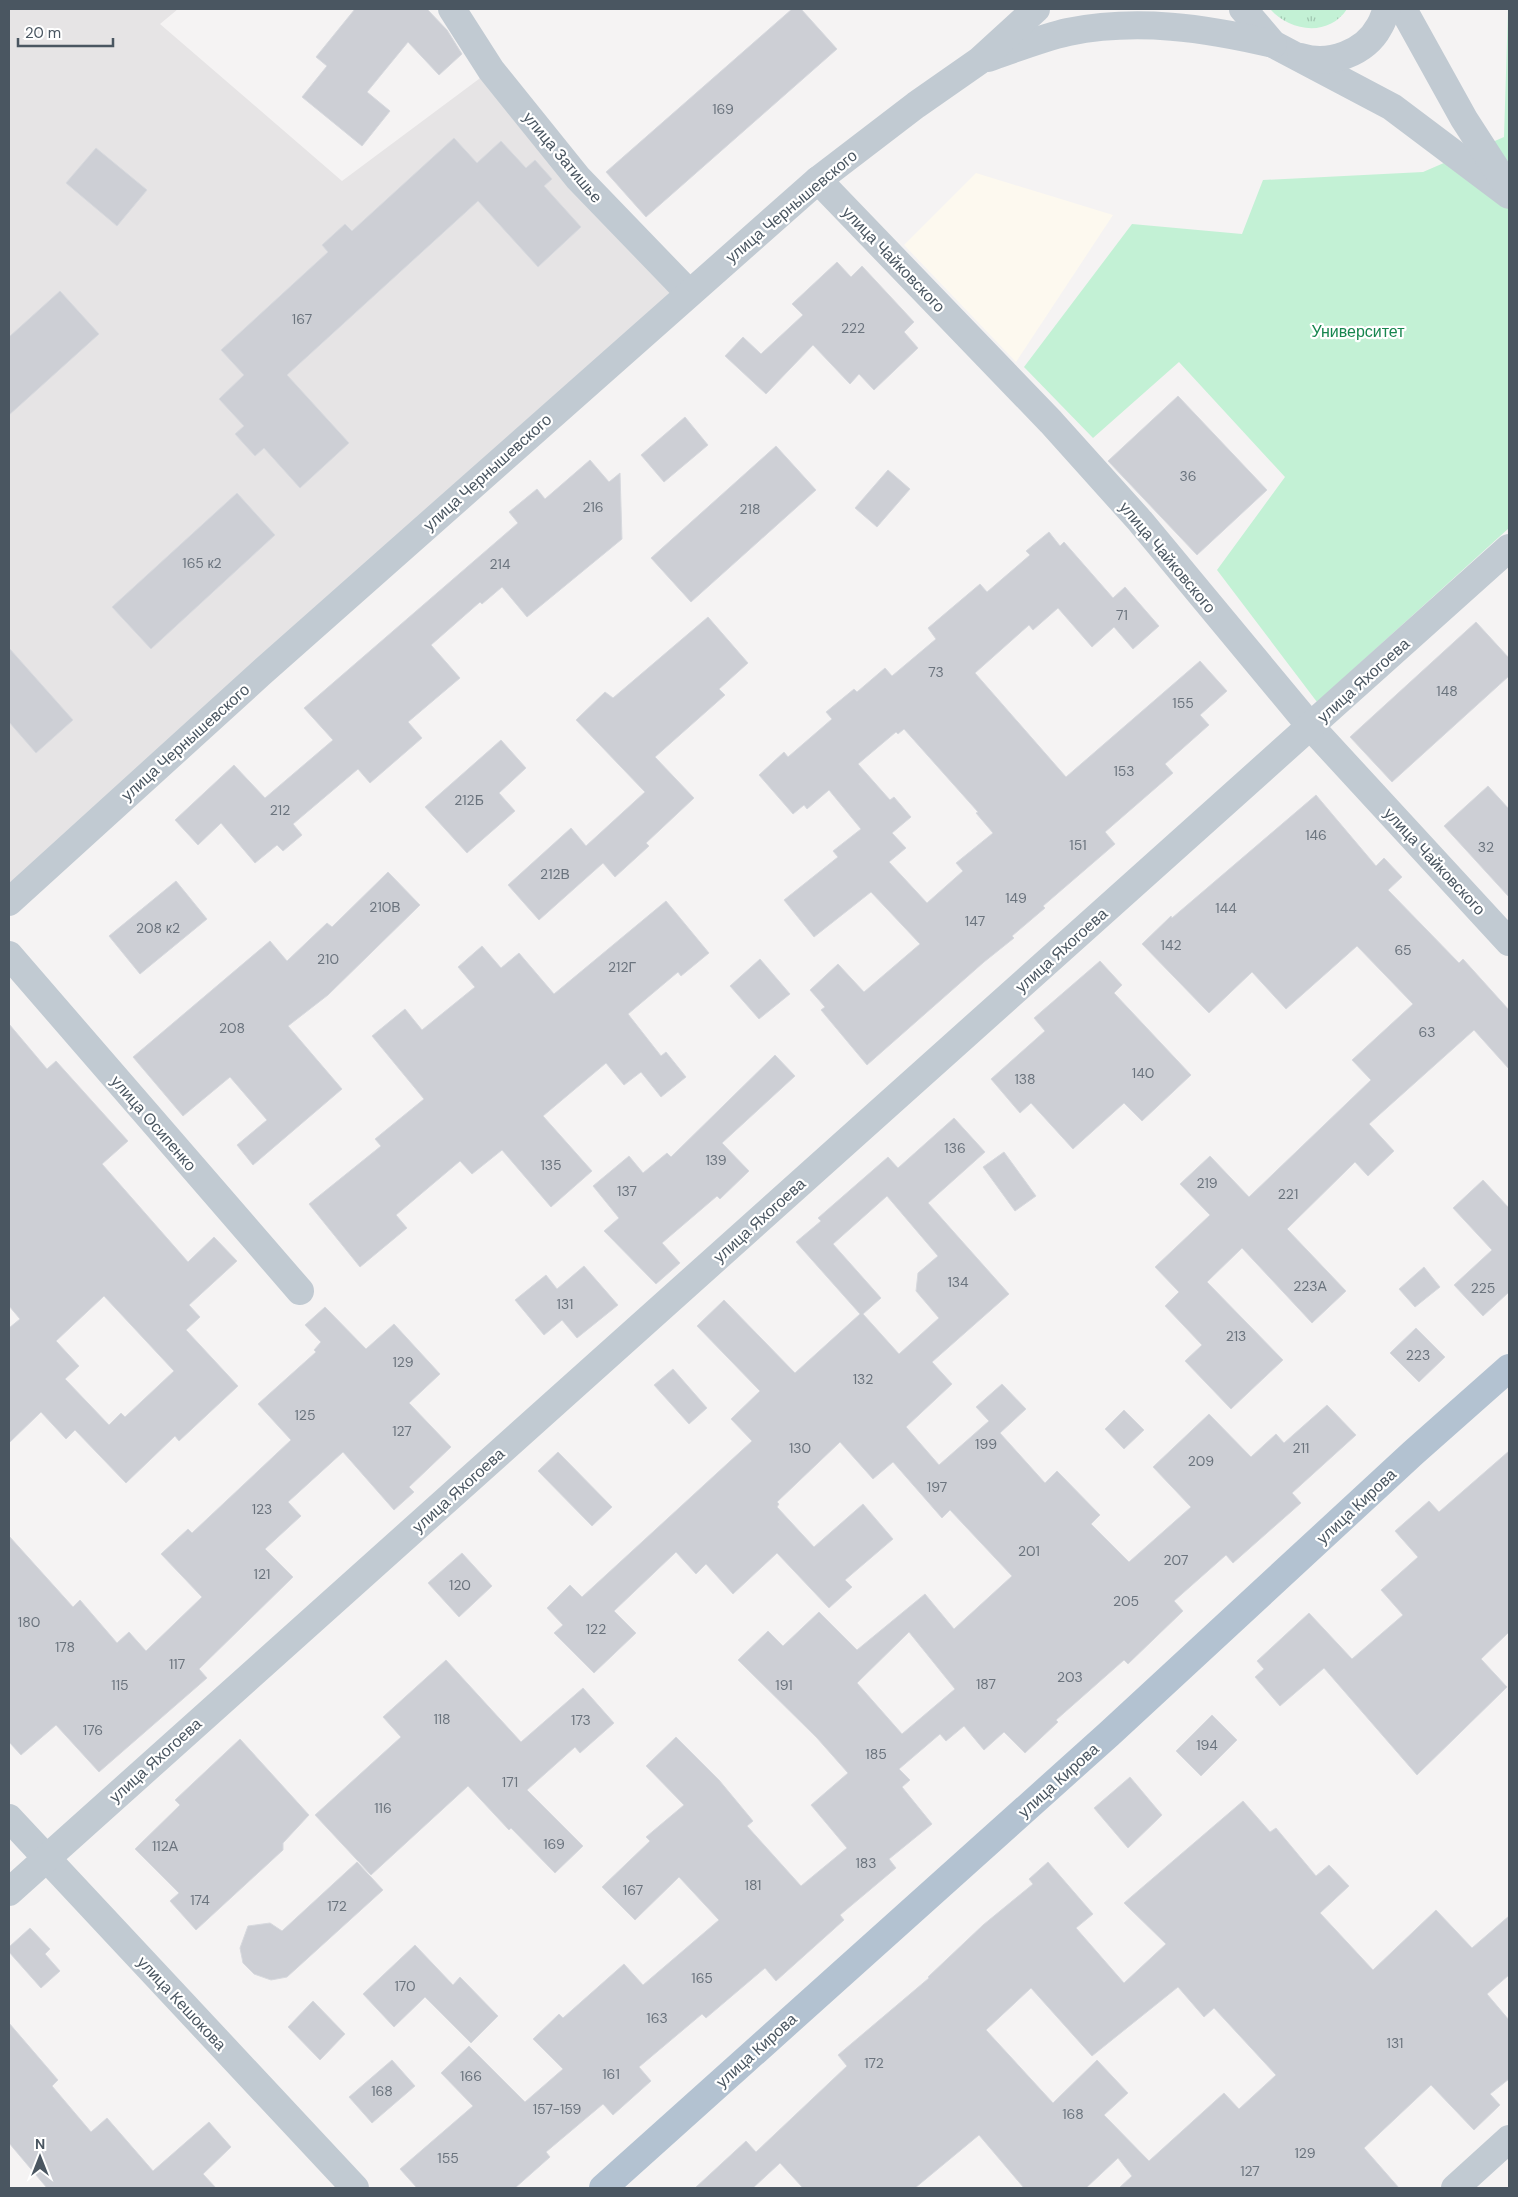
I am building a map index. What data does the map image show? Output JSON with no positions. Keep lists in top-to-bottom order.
{
  "streets": {
    "main road": ["улица Кирова"],
    "street": [
      "улица Затишье",
      "улица Чернышевского",
      "улица Чайковского",
      "улица Яхогоева",
      "улица Осипенко",
      "улица Кешокова"
    ]
  },
  "crossings": [
    ["улица Затишье", "улица Чернышевского"],
    ["улица Чернышевского", "улица Чайковского"],
    ["улица Чайковского", "улица Яхогоева"],
    ["улица Яхогоева", "улица Кешокова"]
  ],
  "parks": ["Университет"],
  "house_numbers": [
    "169",
    "167",
    "222",
    "36",
    "216",
    "218",
    "165 к2",
    "214",
    "71",
    "73",
    "148",
    "155",
    "153",
    "212Б",
    "212",
    "146",
    "151",
    "32",
    "212В",
    "149",
    "210В",
    "144",
    "147",
    "208 к2",
    "142",
    "65",
    "210",
    "212Г",
    "208",
    "63",
    "140",
    "138",
    "136",
    "139",
    "135",
    "219",
    "137",
    "221",
    "134",
    "223А",
    "225",
    "131",
    "213",
    "223",
    "129",
    "132",
    "125",
    "127",
    "199",
    "130",
    "211",
    "209",
    "197",
    "123",
    "201",
    "207",
    "121",
    "120",
    "205",
    "180",
    "122",
    "178",
    "117",
    "203",
    "187",
    "115",
    "191",
    "118",
    "173",
    "176",
    "194",
    "185",
    "171",
    "116",
    "169",
    "112А",
    "183",
    "181",
    "167",
    "174",
    "172",
    "165",
    "170",
    "163",
    "131",
    "172",
    "161",
    "166",
    "168",
    "157-159",
    "168",
    "129",
    "155",
    "127"
  ],
  "scale_bar": "20 m",
  "north": "top"
}
